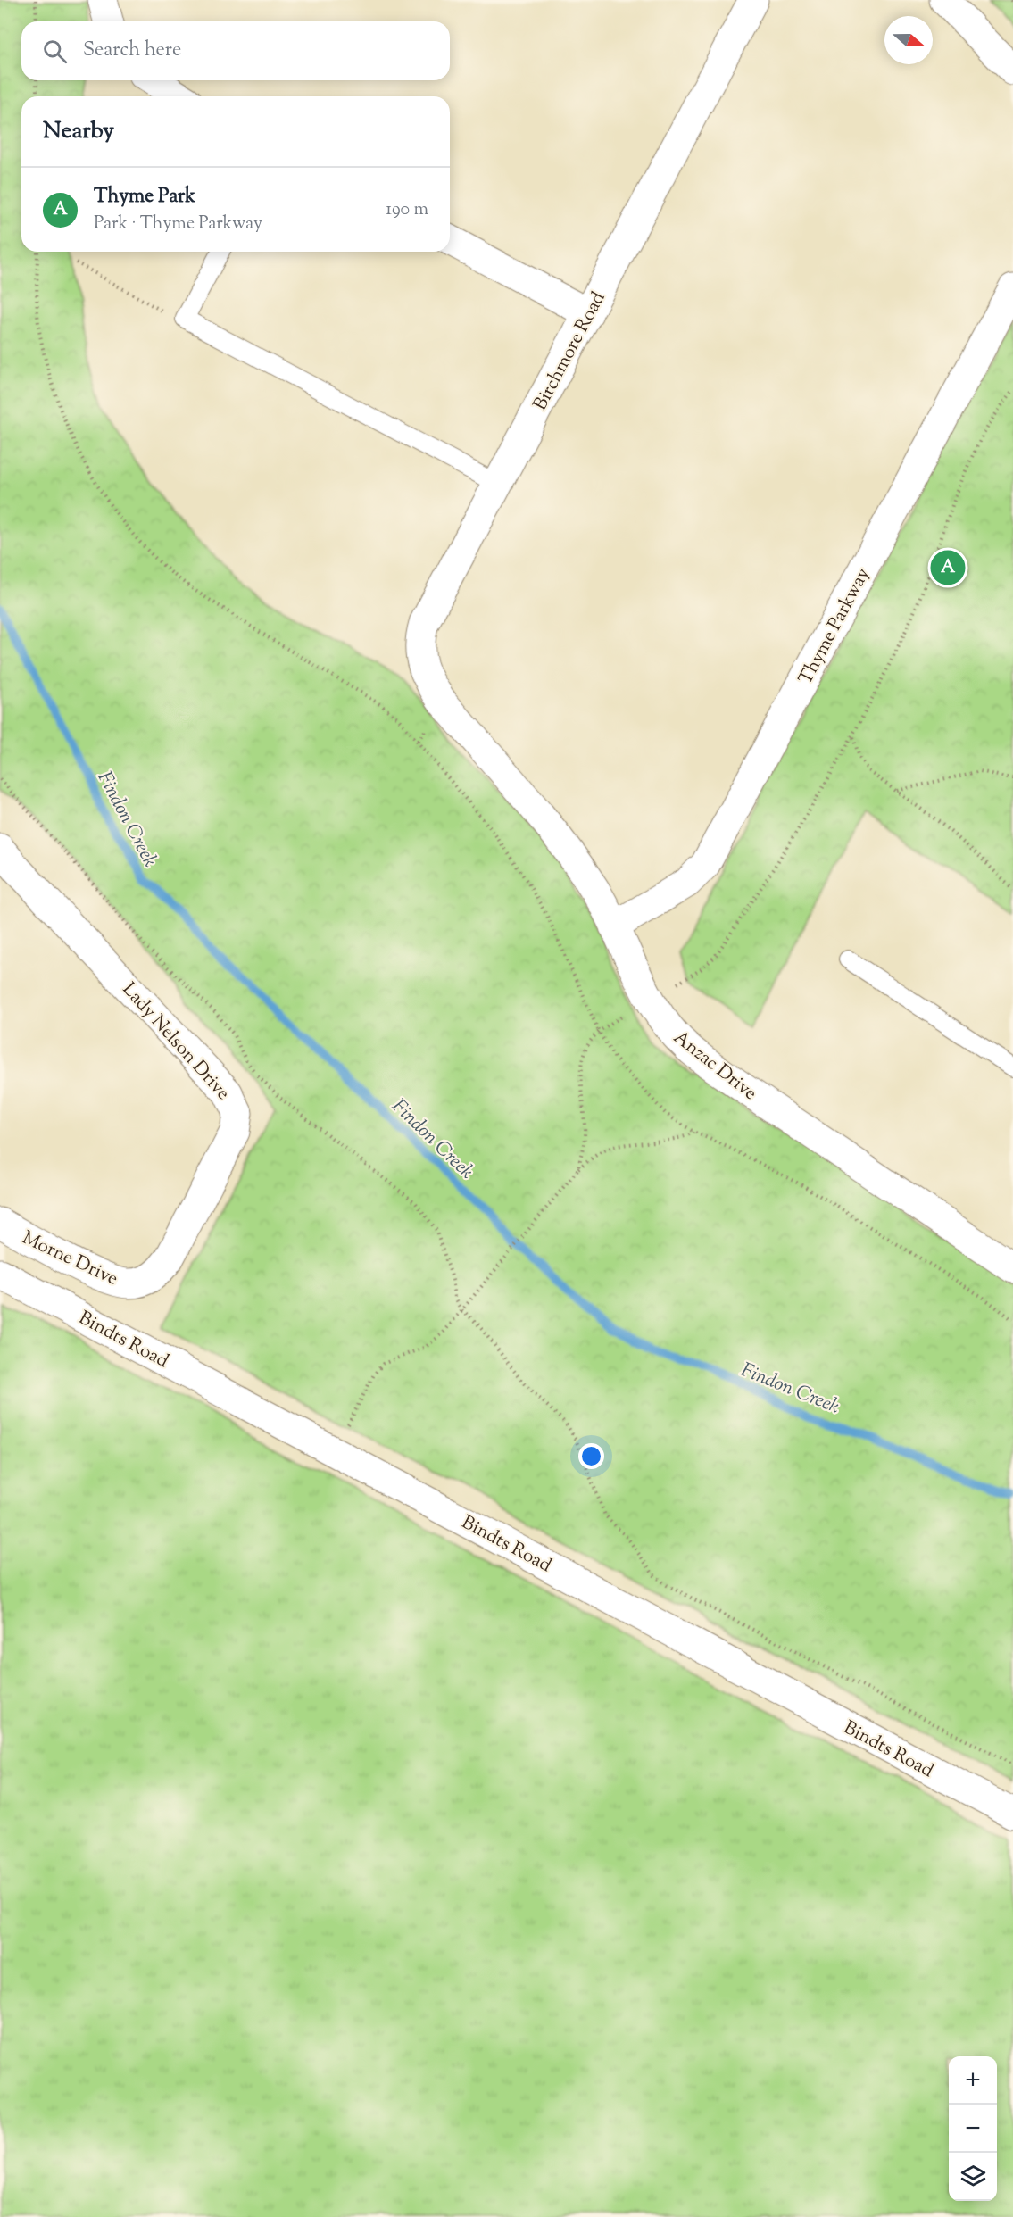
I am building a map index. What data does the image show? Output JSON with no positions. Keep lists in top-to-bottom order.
{
  "streets": {
    "street": [
      "Birchmore Road",
      "Thyme Parkway",
      "Lady Nelson Drive",
      "Anzac Drive",
      "Morne Drive",
      "Bindts Road"
    ]
  },
  "crossings": [
    ["Birchmore Road", "Anzac Drive"],
    ["Thyme Parkway", "Anzac Drive"],
    ["Lady Nelson Drive", "Morne Drive"]
  ],
  "water": ["Findon Creek"],
  "north": "right",
  "page": {
    "search": "Search here",
    "heading": "Nearby",
    "list": [
      {
        "mark": "A",
        "name": "Thyme Park",
        "note": "Park · Thyme Parkway",
        "value": "190 m"
      }
    ],
    "pins": "A",
    "map_buttons": ["+", "−"]
  }
}
